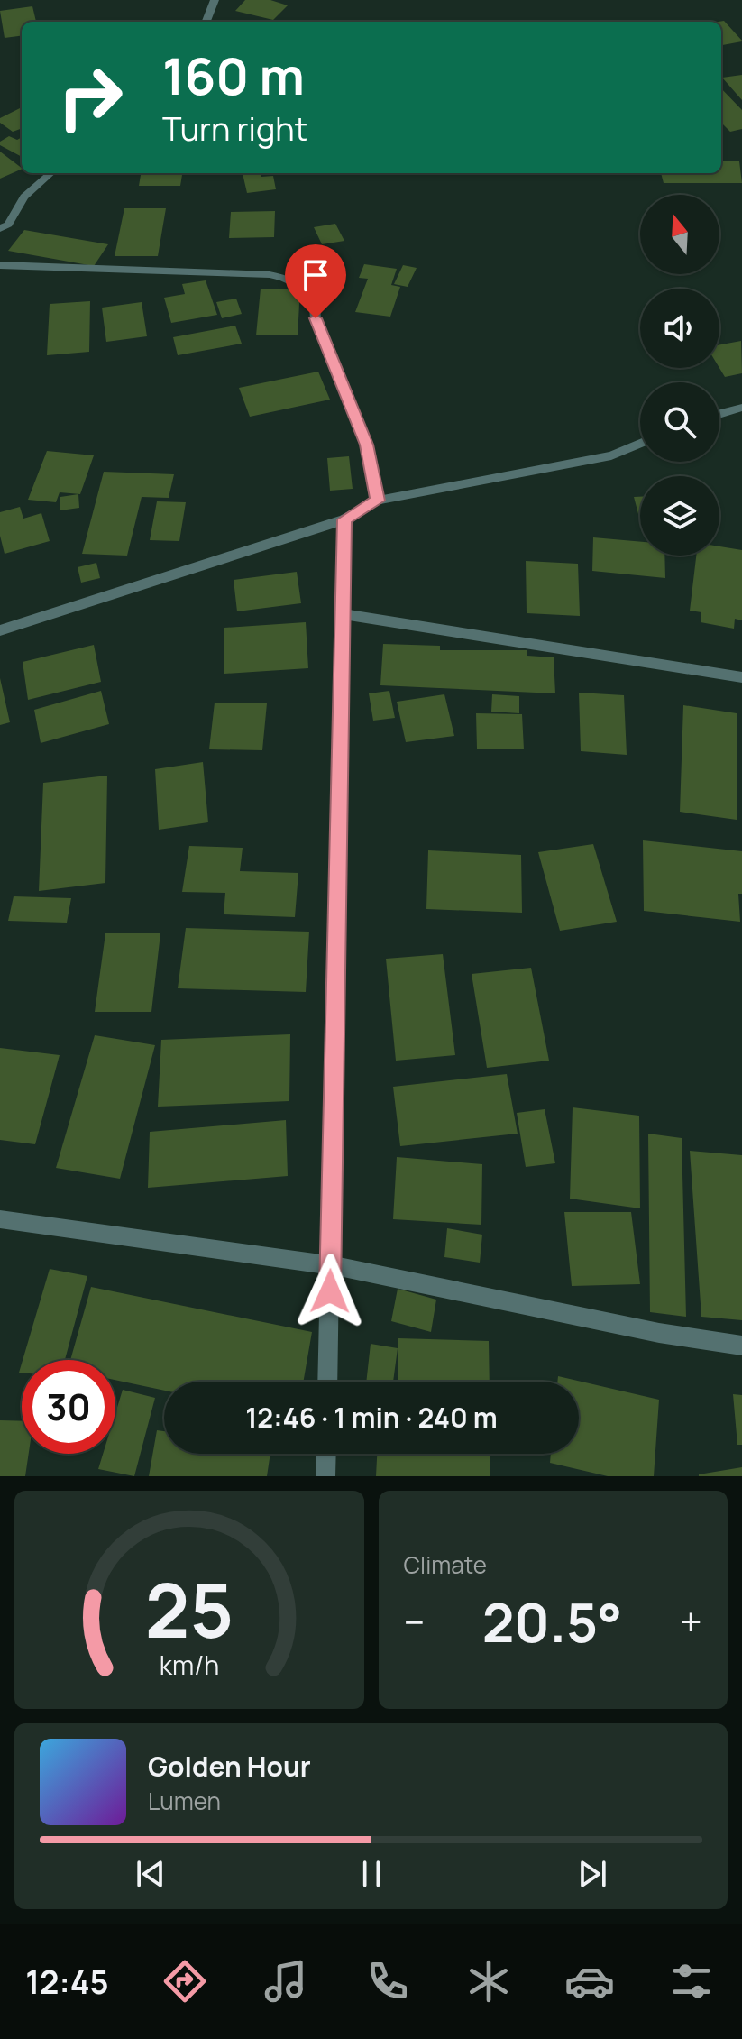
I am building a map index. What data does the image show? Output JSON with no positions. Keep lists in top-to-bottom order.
{
  "north": "top",
  "page": {
    "turn": ["160 m", "Turn right"],
    "limit": "30",
    "trip": "12:46 · 1 min · 240 m",
    "tile": "Climate",
    "heat": ["−", "20.5°", "+"],
    "song": ["Golden Hour", "Lumen"],
    "tabs": "12:45",
    "gauge": ["25", "km/h"]
  }
}
